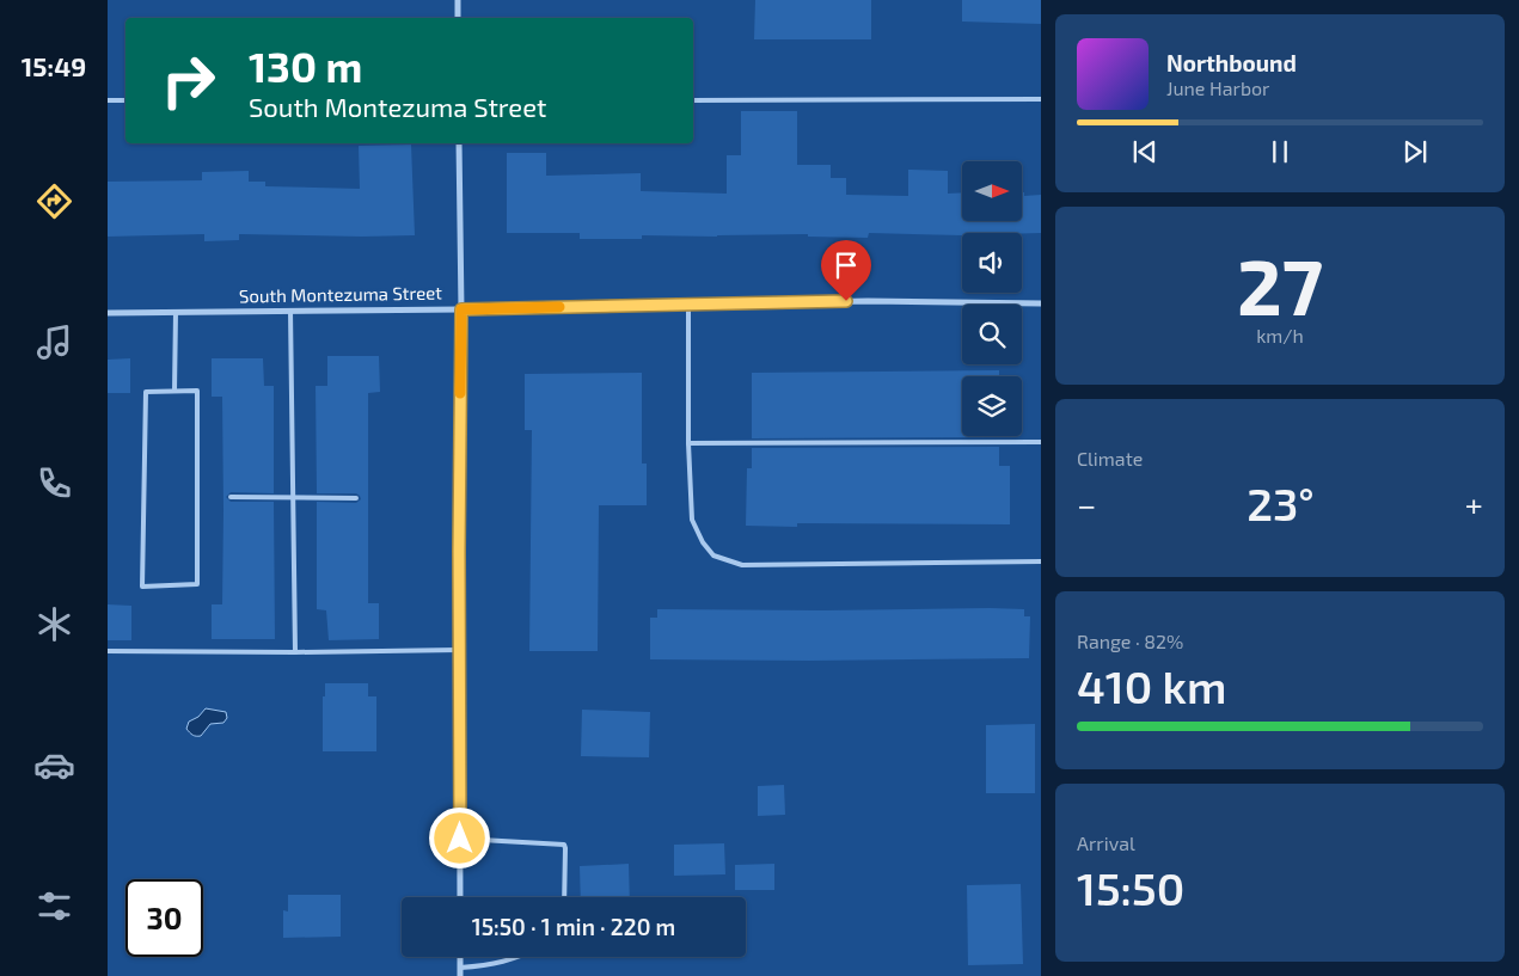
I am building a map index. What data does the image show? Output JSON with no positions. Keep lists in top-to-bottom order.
{
  "streets": {
    "street": ["South Montezuma Street"]
  },
  "north": "right",
  "page": {
    "tabs": "15:49",
    "turn": ["130 m", "South Montezuma Street"],
    "song": ["Northbound", "June Harbor"],
    "tile": [
      ["27", "km/h"],
      "Climate",
      ["Range · 82%", "410 km"],
      ["Arrival", "15:50"]
    ],
    "heat": ["−", "23°", "+"],
    "limit": "30",
    "trip": "15:50 · 1 min · 220 m"
  }
}
